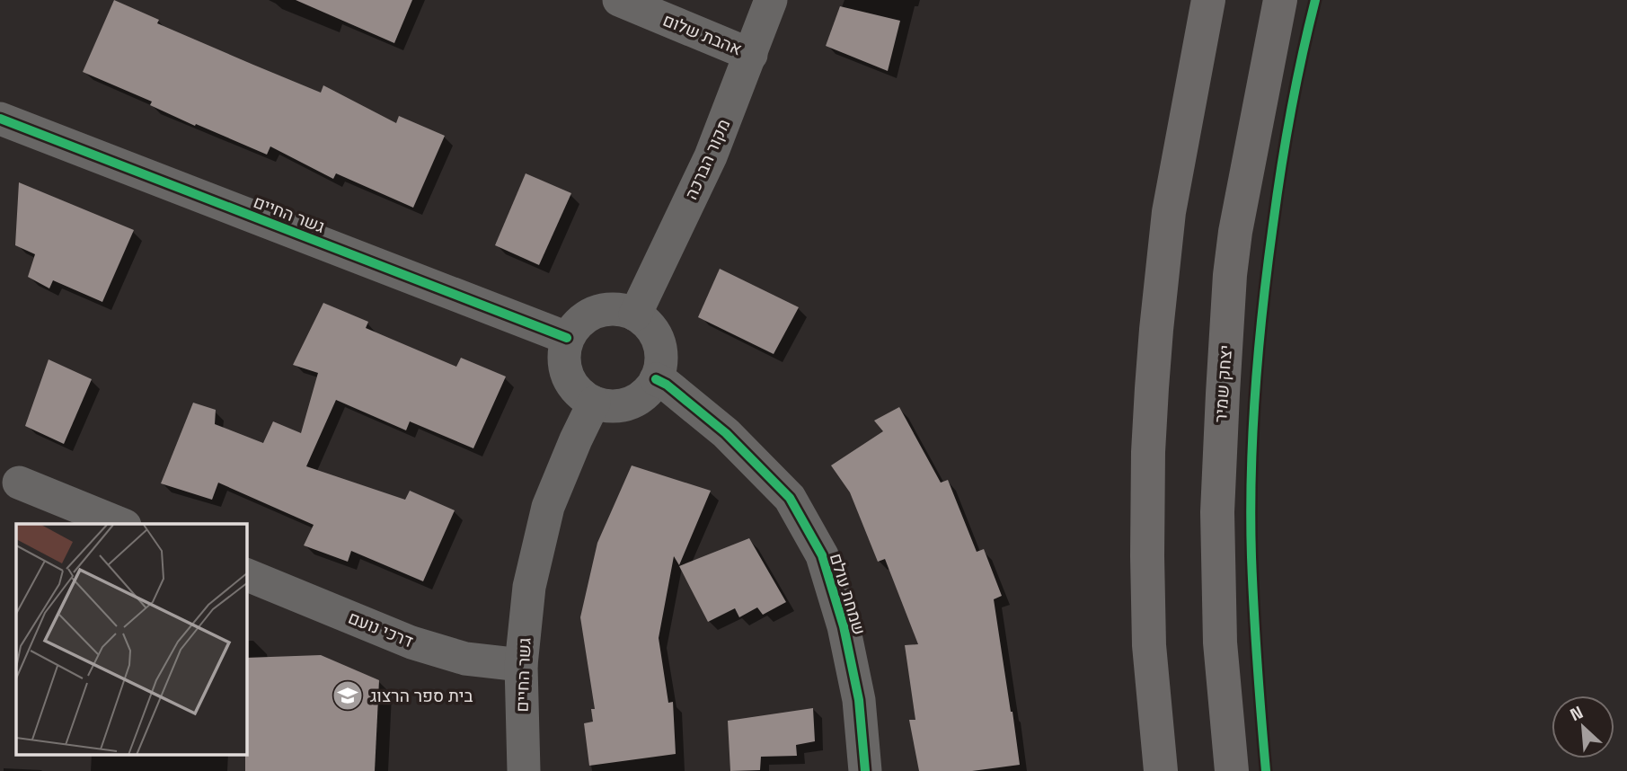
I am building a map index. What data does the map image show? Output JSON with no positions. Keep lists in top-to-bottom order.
{
  "streets": {
    "main road": ["יצחק שמיר"],
    "street": [
      "אהבת שלום",
      "מקור הברכה",
      "גשר החיים",
      "שמחת עולם",
      "דרכי נועם"
    ]
  },
  "crossings": [
    ["אהבת שלום", "מקור הברכה"],
    ["מקור הברכה", "גשר החיים"],
    ["מקור הברכה", "שמחת עולם"],
    ["גשר החיים", "שמחת עולם"],
    ["גשר החיים", "דרכי נועם"]
  ],
  "places": {
    "school or university": ["בית ספר הרצוג"]
  },
  "north": "top left"
}
